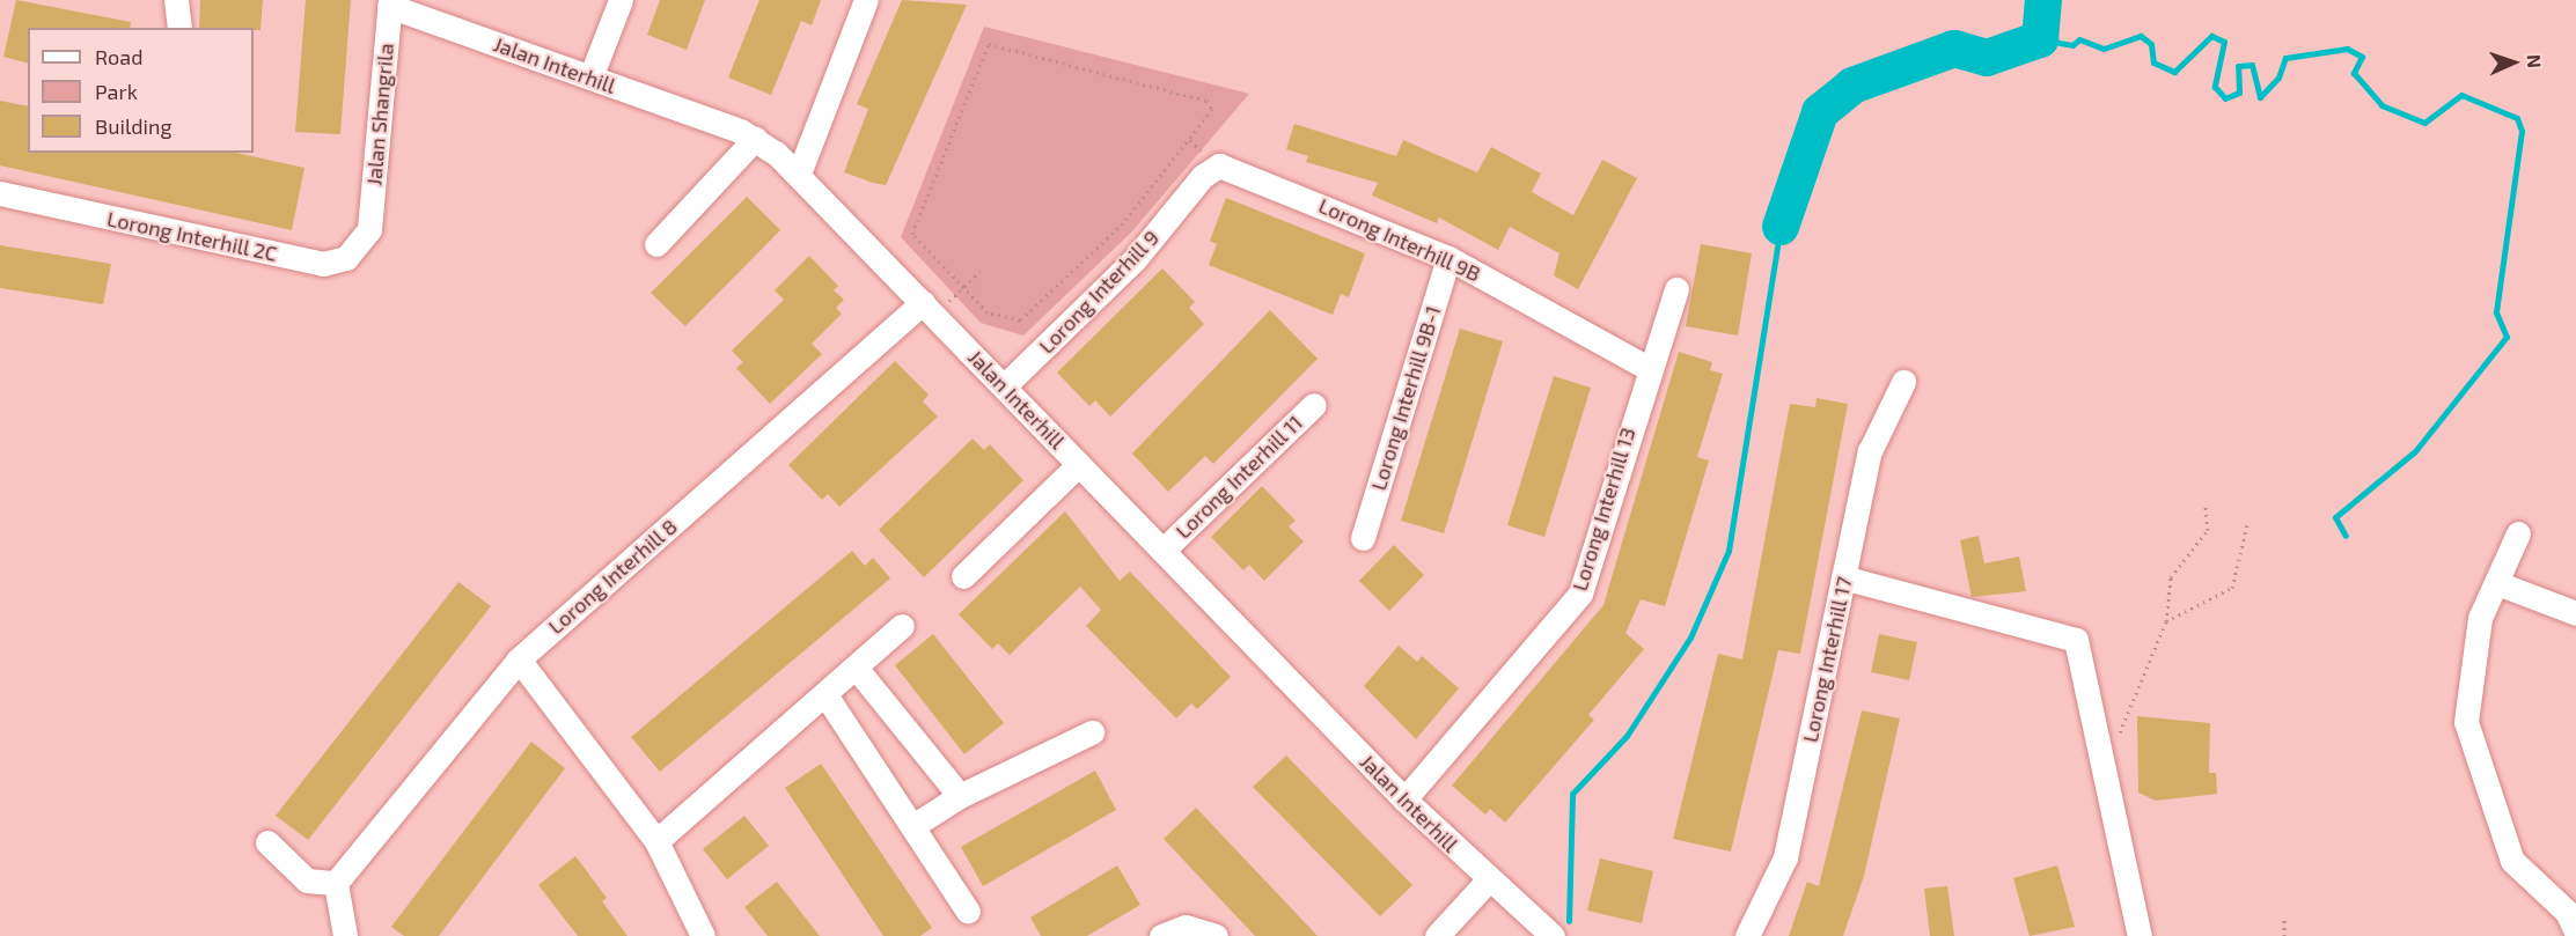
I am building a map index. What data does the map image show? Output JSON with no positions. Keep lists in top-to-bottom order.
{
  "streets": {
    "street": [
      "Jalan Interhill",
      "Jalan Shangrila",
      "Lorong Interhill 2C",
      "Lorong Interhill 9B",
      "Lorong Interhill 9",
      "Lorong Interhill 9B-1",
      "Lorong Interhill 11",
      "Lorong Interhill 13",
      "Lorong Interhill 8",
      "Lorong Interhill 17"
    ]
  },
  "crossings": [
    ["Jalan Interhill", "Jalan Shangrila"],
    ["Jalan Interhill", "Lorong Interhill 9"],
    ["Jalan Interhill", "Lorong Interhill 11"],
    ["Jalan Interhill", "Lorong Interhill 13"],
    ["Jalan Interhill", "Lorong Interhill 8"],
    ["Jalan Shangrila", "Lorong Interhill 2C"],
    ["Lorong Interhill 9B", "Lorong Interhill 9"],
    ["Lorong Interhill 9B", "Lorong Interhill 9B-1"],
    ["Lorong Interhill 9B", "Lorong Interhill 13"]
  ],
  "legend": ["Road", "Park", "Building"],
  "north": "right"
}
